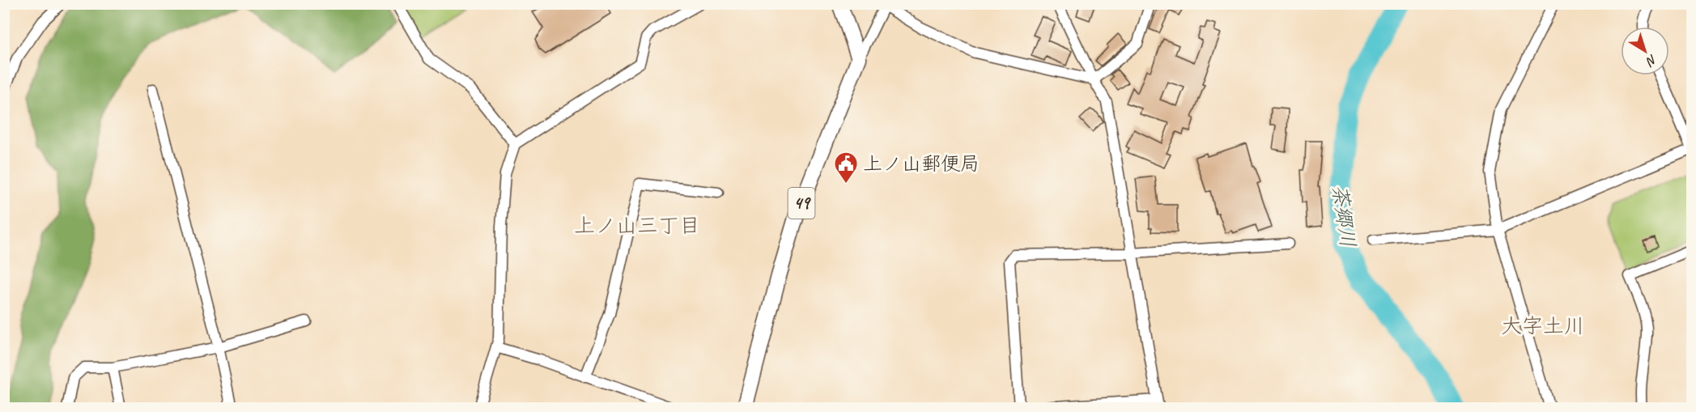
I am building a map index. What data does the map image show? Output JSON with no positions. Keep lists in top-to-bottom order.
{
  "streets": {
    "main road": ["49"]
  },
  "districts": ["上ノ山三丁目", "大字土川"],
  "water": ["茶郷川"],
  "places": {
    "public building": ["上ノ山郵便局"]
  },
  "north": "bottom right"
}
